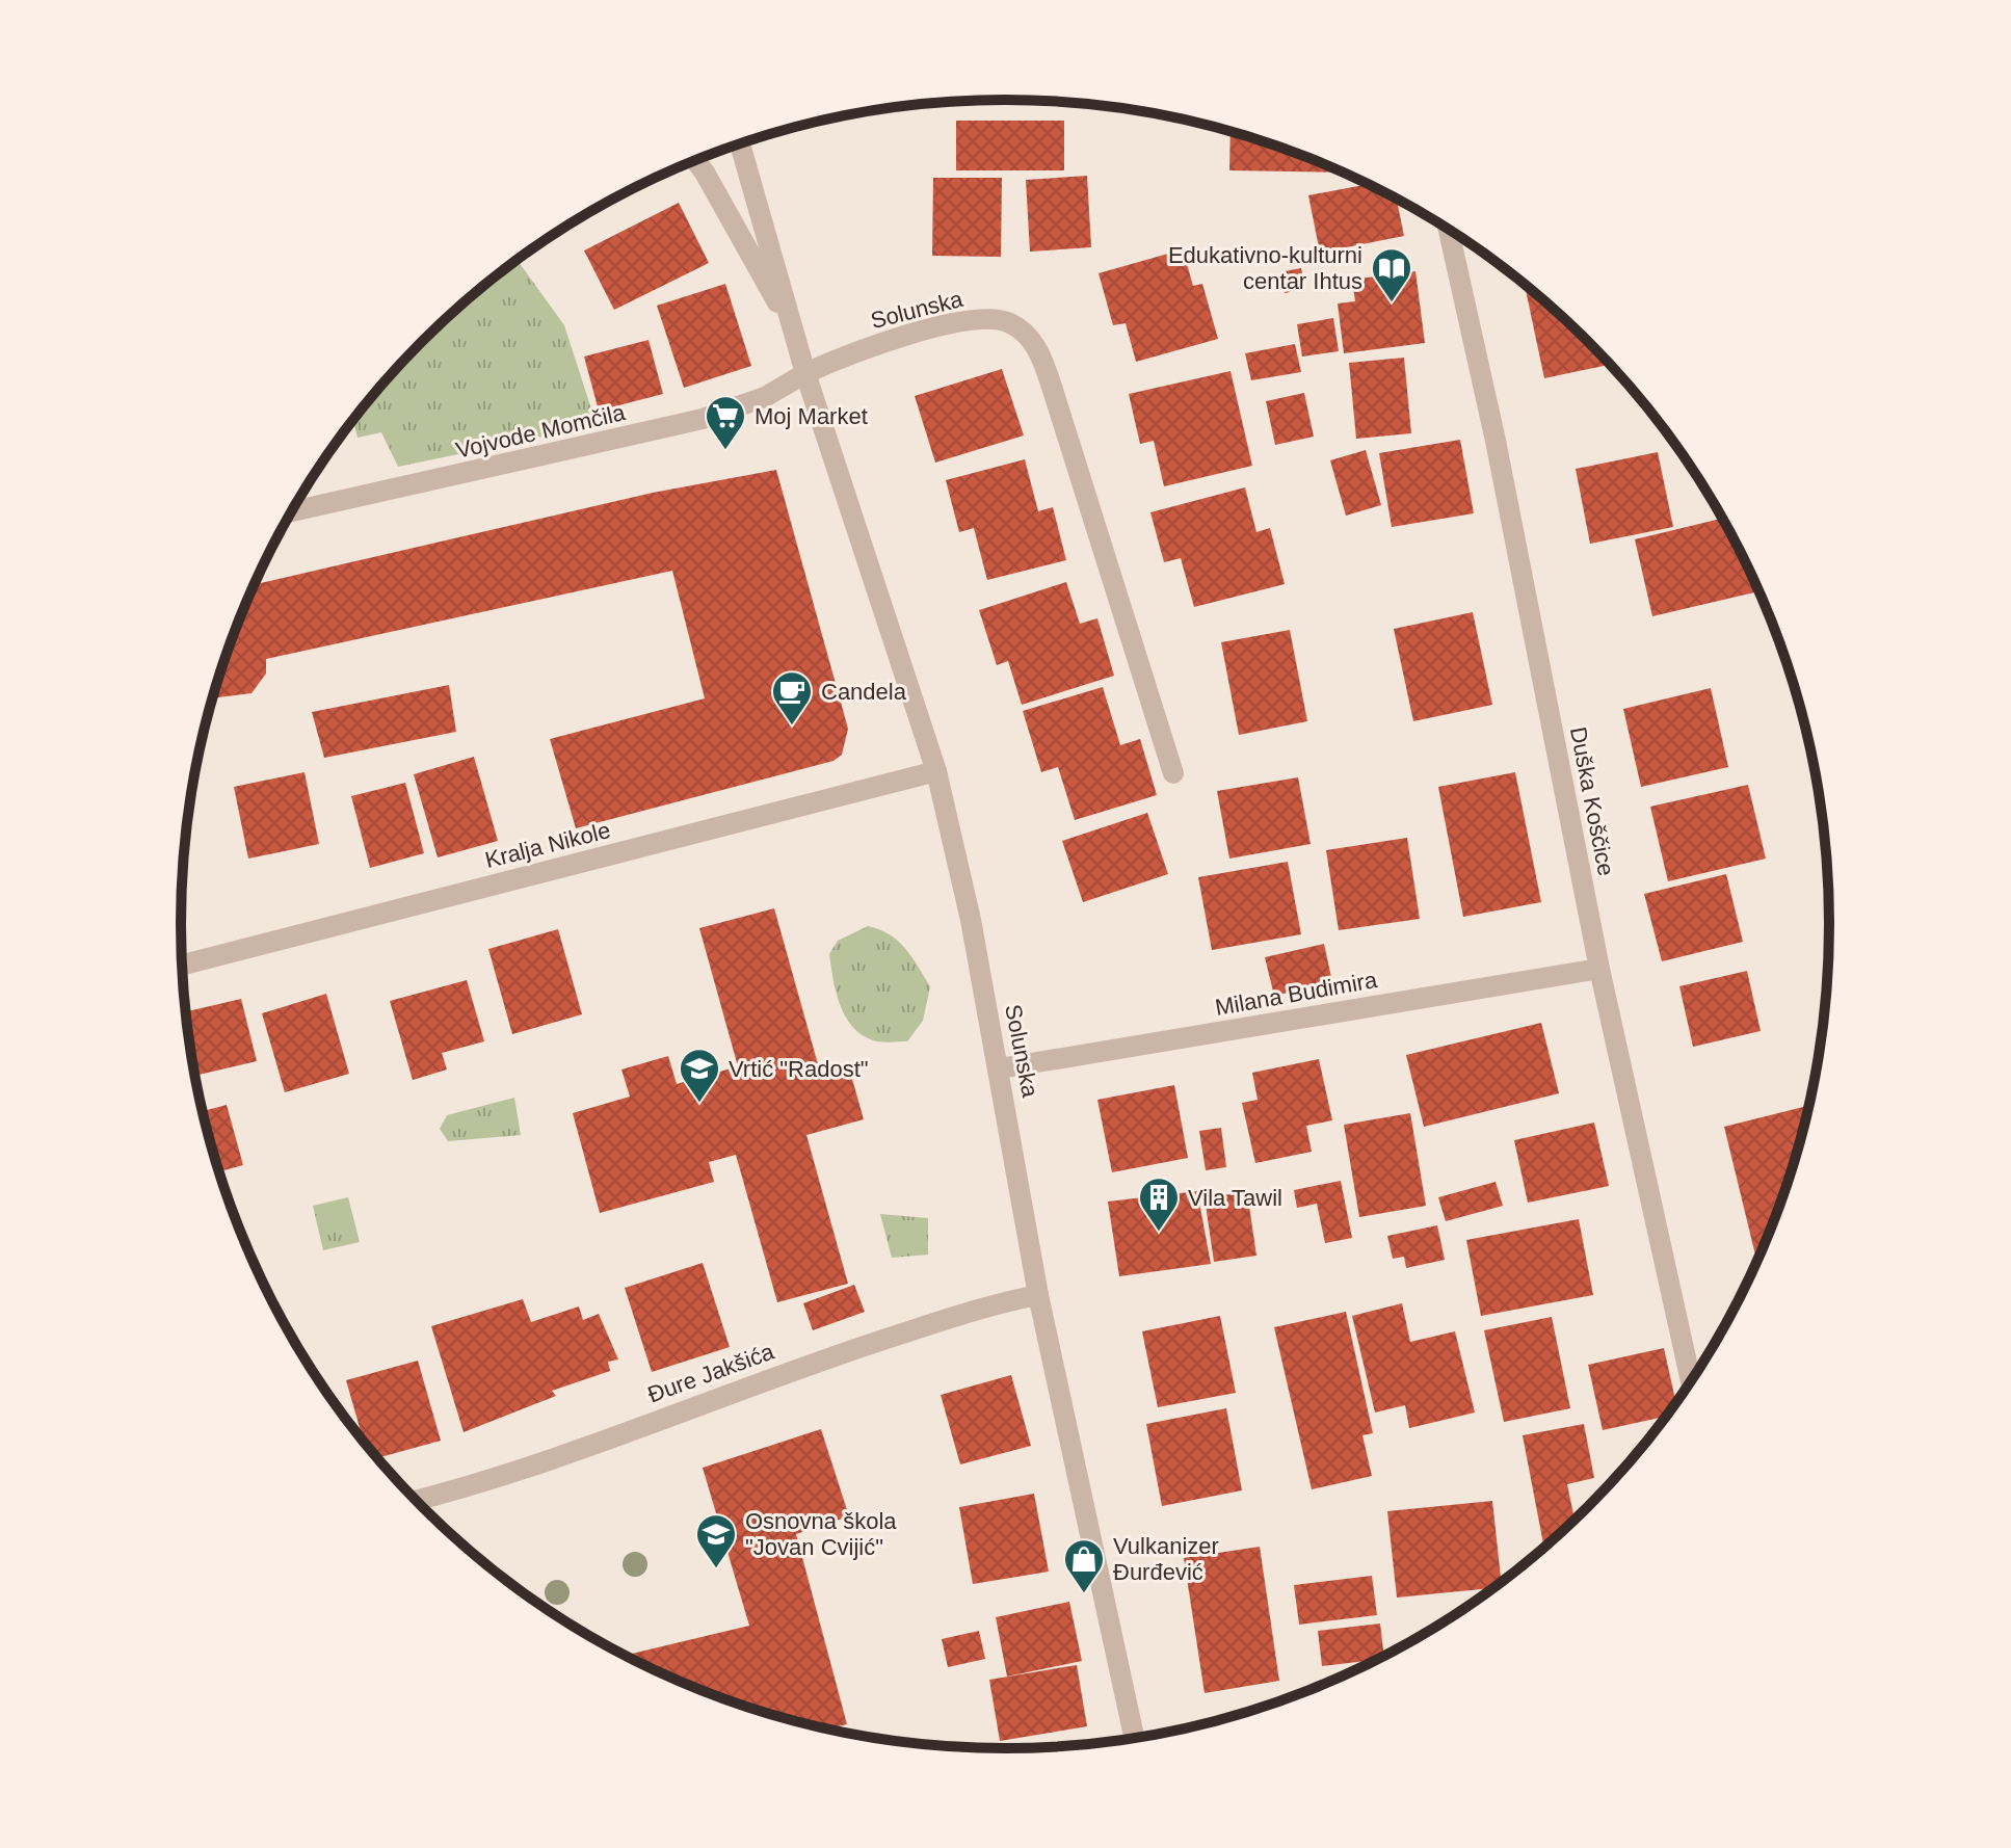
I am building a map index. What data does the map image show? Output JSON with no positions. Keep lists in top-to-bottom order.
{
  "streets": {
    "street": [
      "Solunska",
      "Vojvode Momčila",
      "Duška Koščice",
      "Kralja Nikole",
      "Milana Budimira",
      "Đure Jakšića"
    ]
  },
  "crossings": [
    ["Solunska", "Vojvode Momčila"],
    ["Solunska", "Kralja Nikole"],
    ["Solunska", "Milana Budimira"],
    ["Solunska", "Đure Jakšića"],
    ["Duška Koščice", "Milana Budimira"]
  ],
  "places": {
    "library": ["Edukativno-kulturni centar Ihtus"],
    "supermarket": ["Moj Market"],
    "cafe": ["Candela"],
    "school or university": ["Vrtić \"Radost\"", "Osnovna škola \"Jovan Cvijić\""],
    "building": ["Vila Tawil"],
    "shop": ["Vulkanizer Đurđević"]
  }
}
